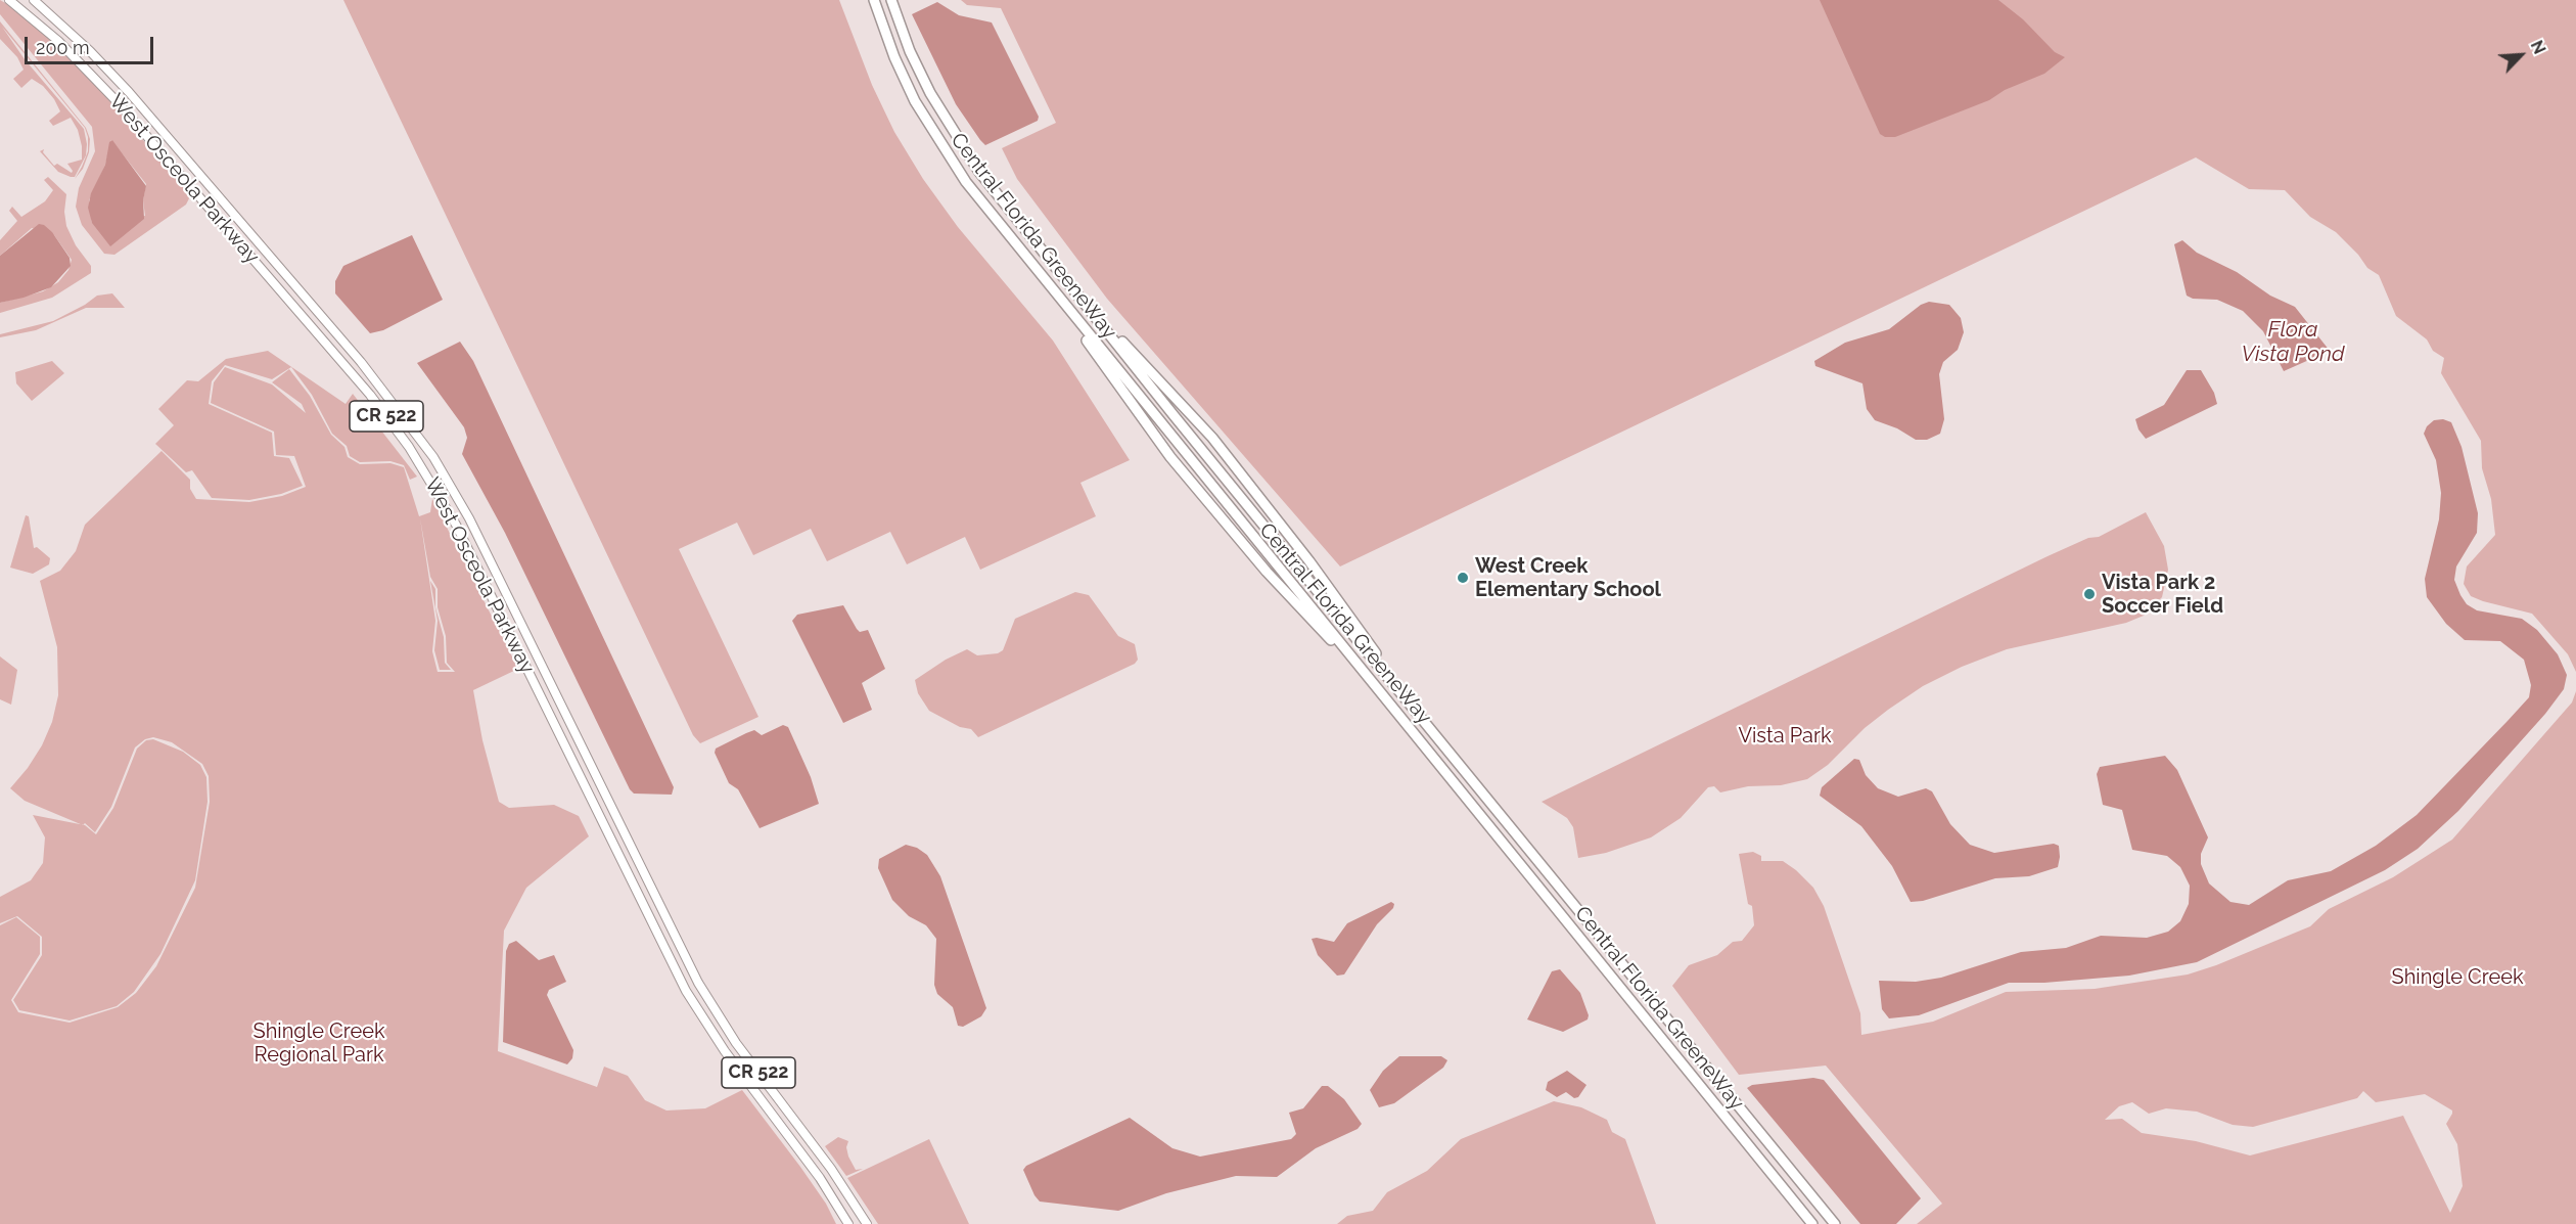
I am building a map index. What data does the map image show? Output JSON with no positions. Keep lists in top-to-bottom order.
{
  "streets": {
    "highway": ["Central Florida GreeneWay"],
    "main road": ["West Osceola Parkway", "CR 522"]
  },
  "water": ["Flora Vista Pond"],
  "parks": ["Vista Park", "Shingle Creek", "Shingle Creek Regional Park"],
  "places": ["West Creek Elementary School", "Vista Park 2 Soccer Field"],
  "scale_bar": "200 m",
  "north": "top right"
}
